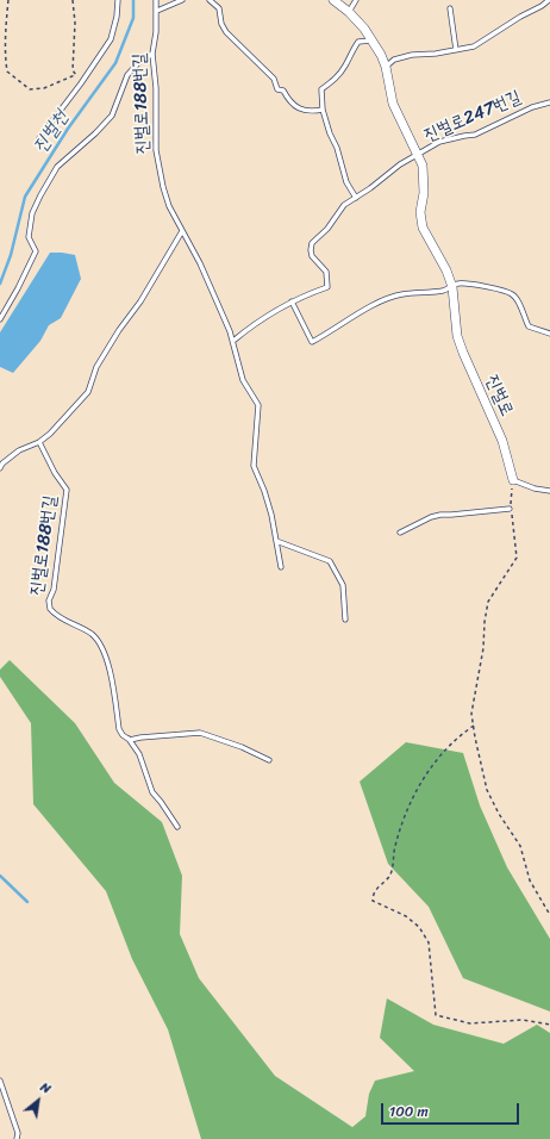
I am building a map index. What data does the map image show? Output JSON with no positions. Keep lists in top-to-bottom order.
{
  "streets": {
    "street": ["진벌로"],
    "lane": ["진벌로188번길", "진벌로247번길"]
  },
  "crossings": [
    ["진벌로188번길", "진벌로247번길"],
    ["진벌로247번길", "진벌로"]
  ],
  "water": ["진벌천"],
  "scale_bar": "100 m",
  "north": "top right"
}
